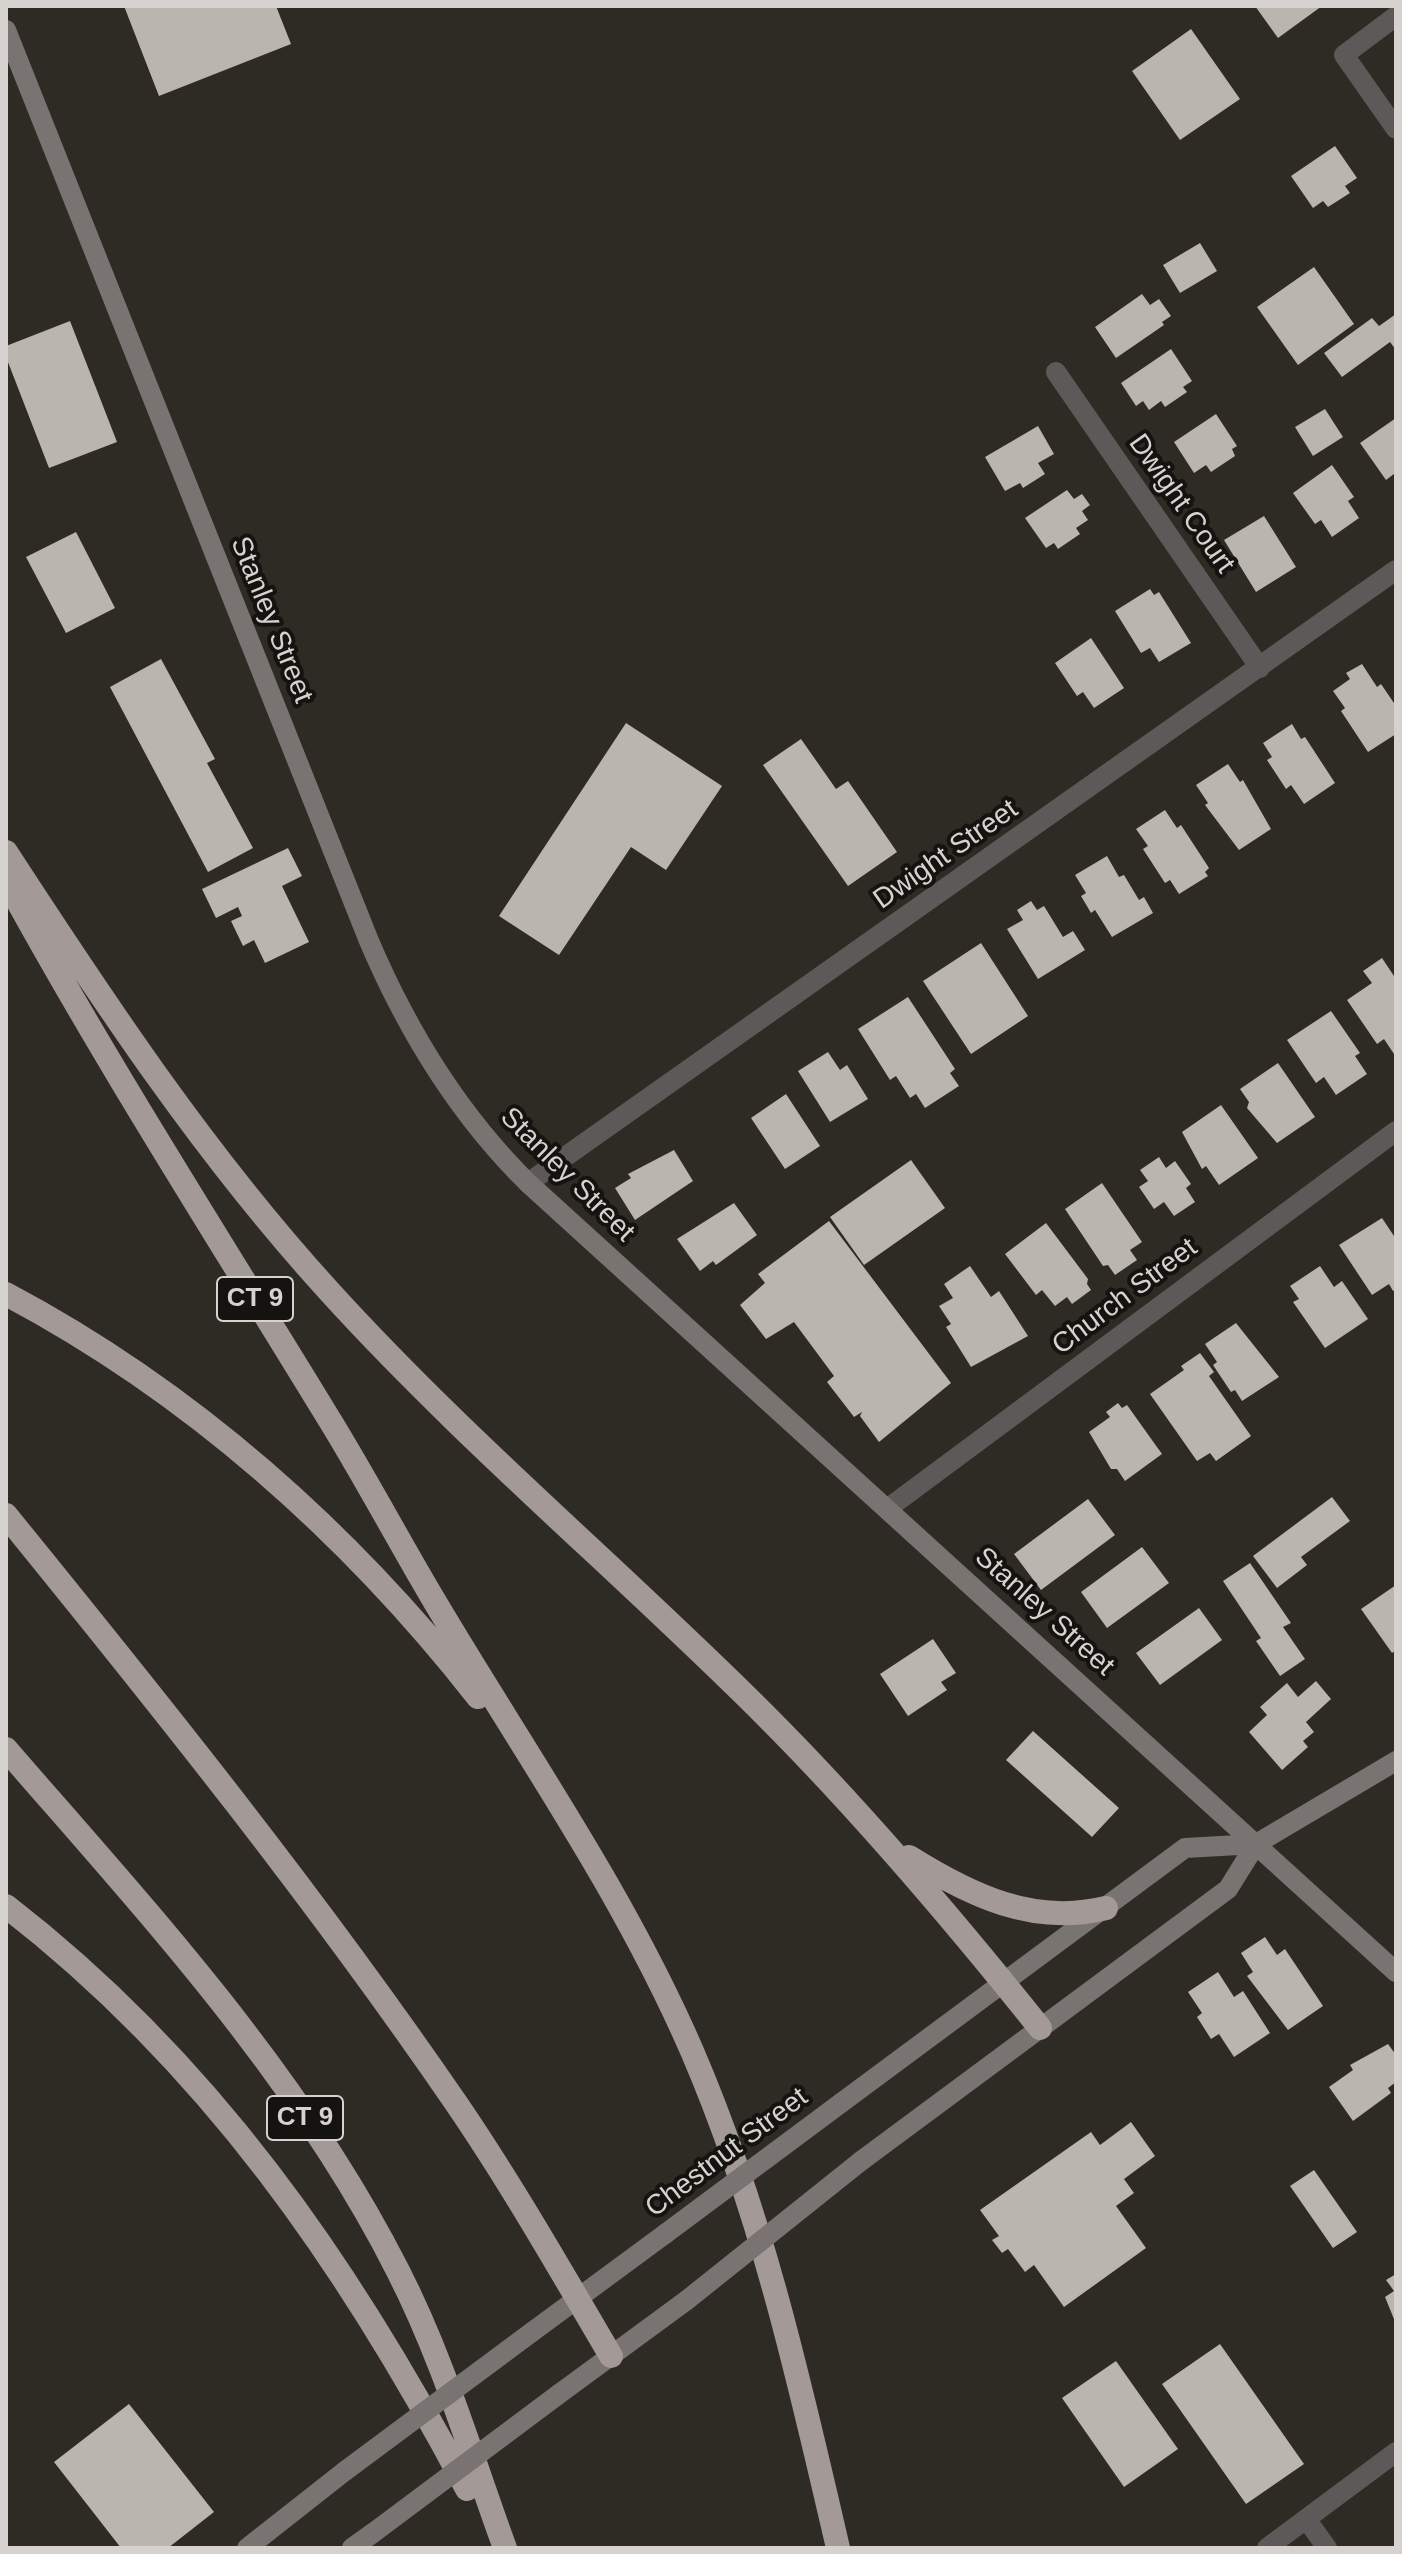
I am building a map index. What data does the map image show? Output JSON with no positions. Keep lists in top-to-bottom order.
{
  "streets": {
    "highway": ["CT 9"],
    "street": [
      "Dwight Court",
      "Stanley Street",
      "Dwight Street",
      "Church Street",
      "Chestnut Street"
    ]
  },
  "crossings": [
    ["Dwight Court", "Dwight Street"],
    ["Stanley Street", "Dwight Street"],
    ["Stanley Street", "Church Street"],
    ["Stanley Street", "Chestnut Street"]
  ]
}
